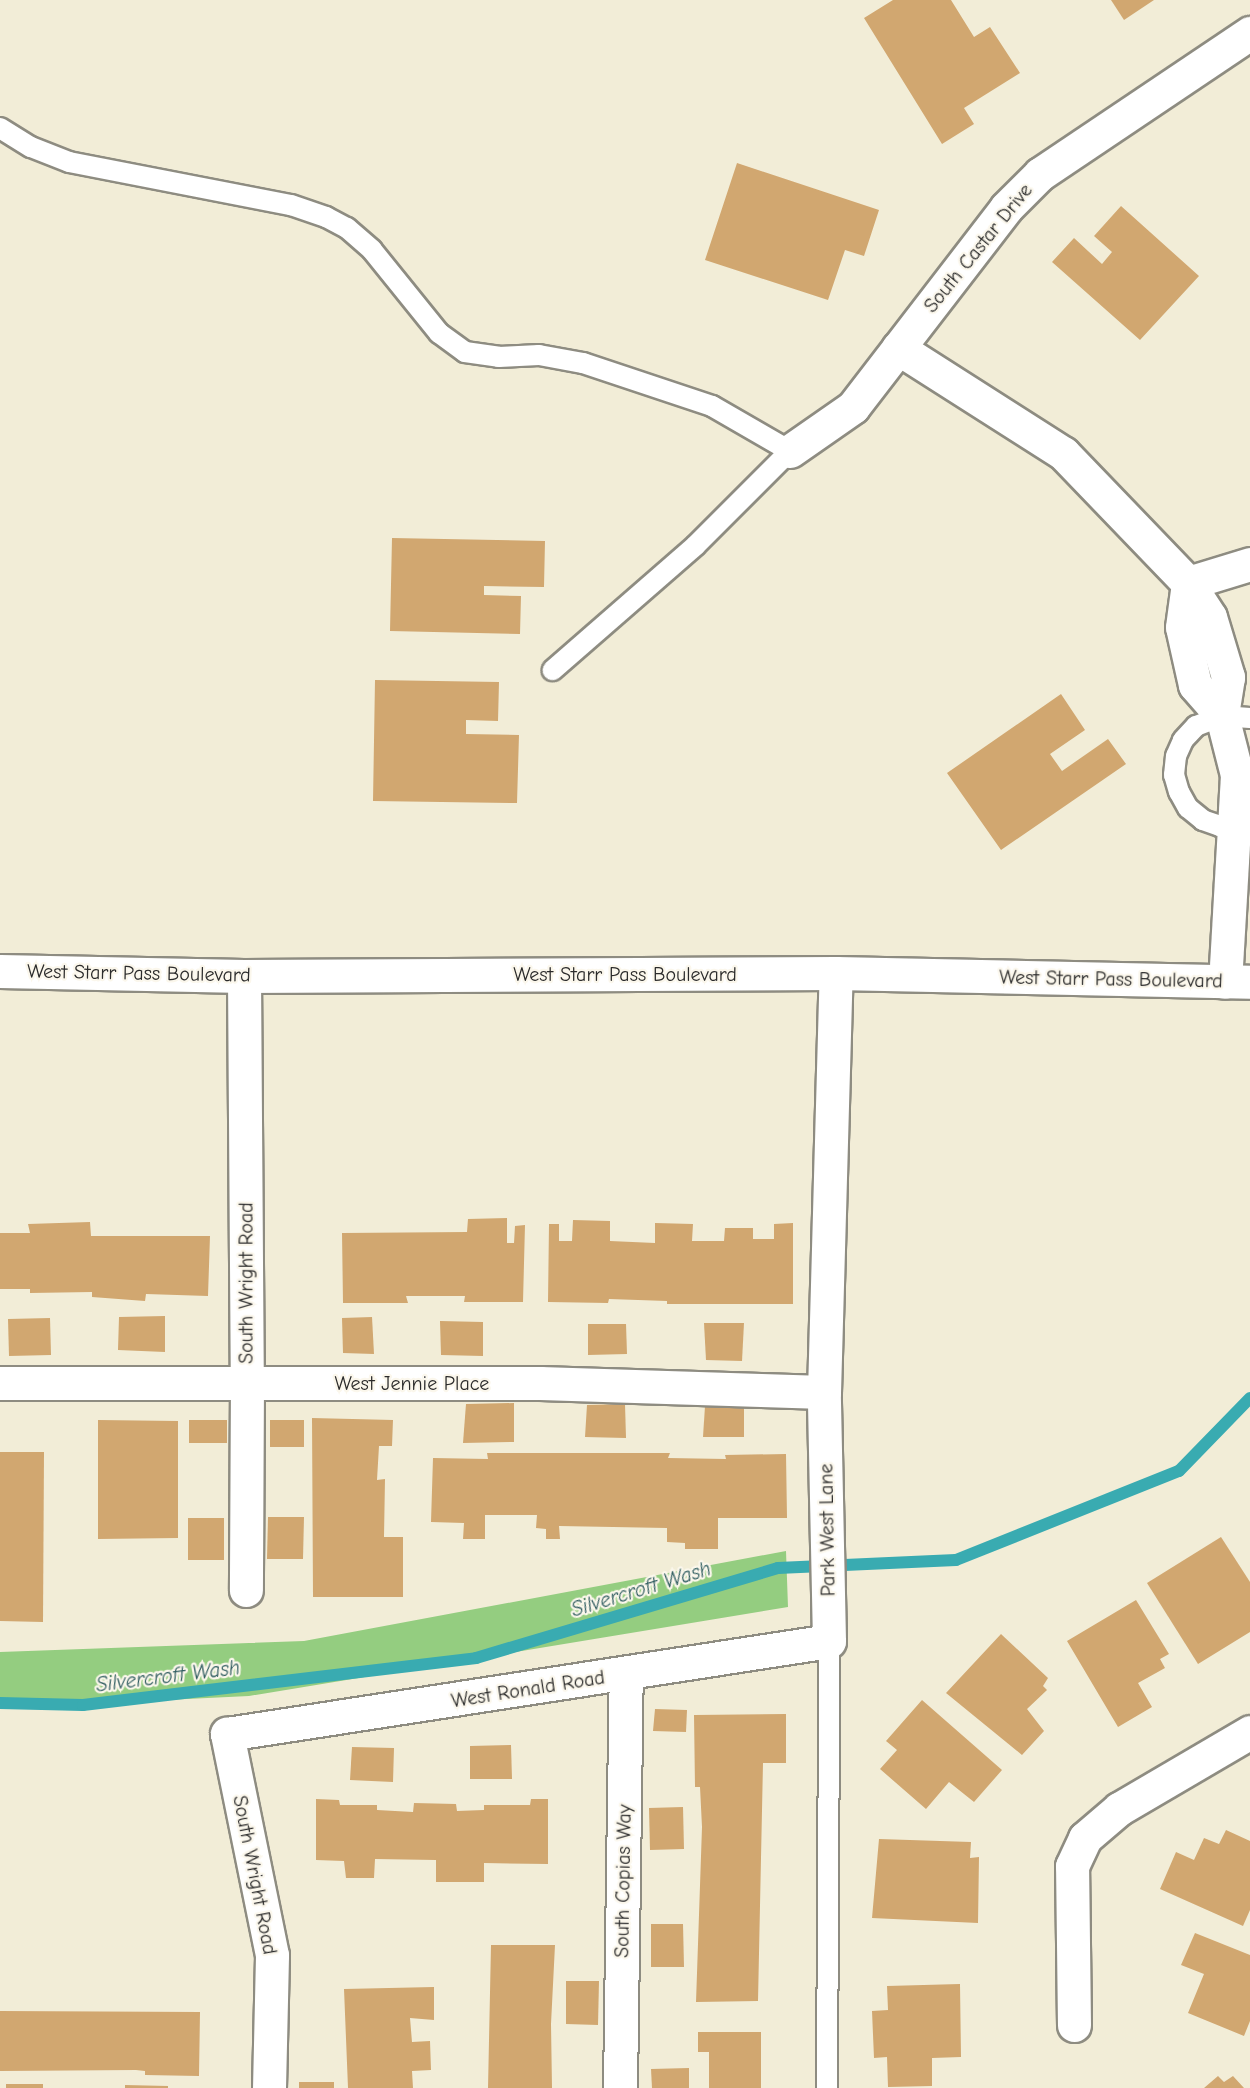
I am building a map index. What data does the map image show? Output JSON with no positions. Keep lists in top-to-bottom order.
{
  "streets": {
    "street": [
      "South Castar Drive",
      "West Starr Pass Boulevard",
      "South Wright Road",
      "West Jennie Place",
      "Park West Lane",
      "West Ronald Road",
      "South Copias Way"
    ]
  },
  "crossings": [
    ["West Starr Pass Boulevard", "South Wright Road"],
    ["West Starr Pass Boulevard", "Park West Lane"],
    ["South Wright Road", "West Jennie Place"],
    ["South Wright Road", "West Ronald Road"],
    ["West Jennie Place", "Park West Lane"],
    ["Park West Lane", "West Ronald Road"],
    ["West Ronald Road", "South Copias Way"]
  ],
  "water": ["Silvercroft Wash"]
}
